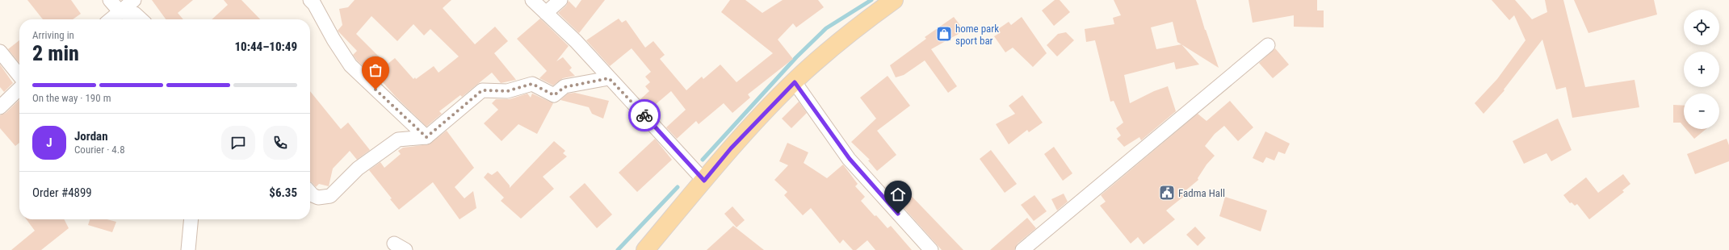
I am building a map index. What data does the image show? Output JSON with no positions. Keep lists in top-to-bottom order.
{
  "places": {
    "shop": ["home park sport bar"],
    "public building": ["Fadma Hall"]
  },
  "page": {
    "map_buttons": ["+", "−"],
    "heading": ["2 min", "Arriving in", "10:44–10:49"],
    "panel": [
      "Jordan",
      "Courier · 4.8",
      "Order #4899",
      "$6.35"
    ],
    "bar": "On the way · 190 m",
    "round": "J"
  }
}
